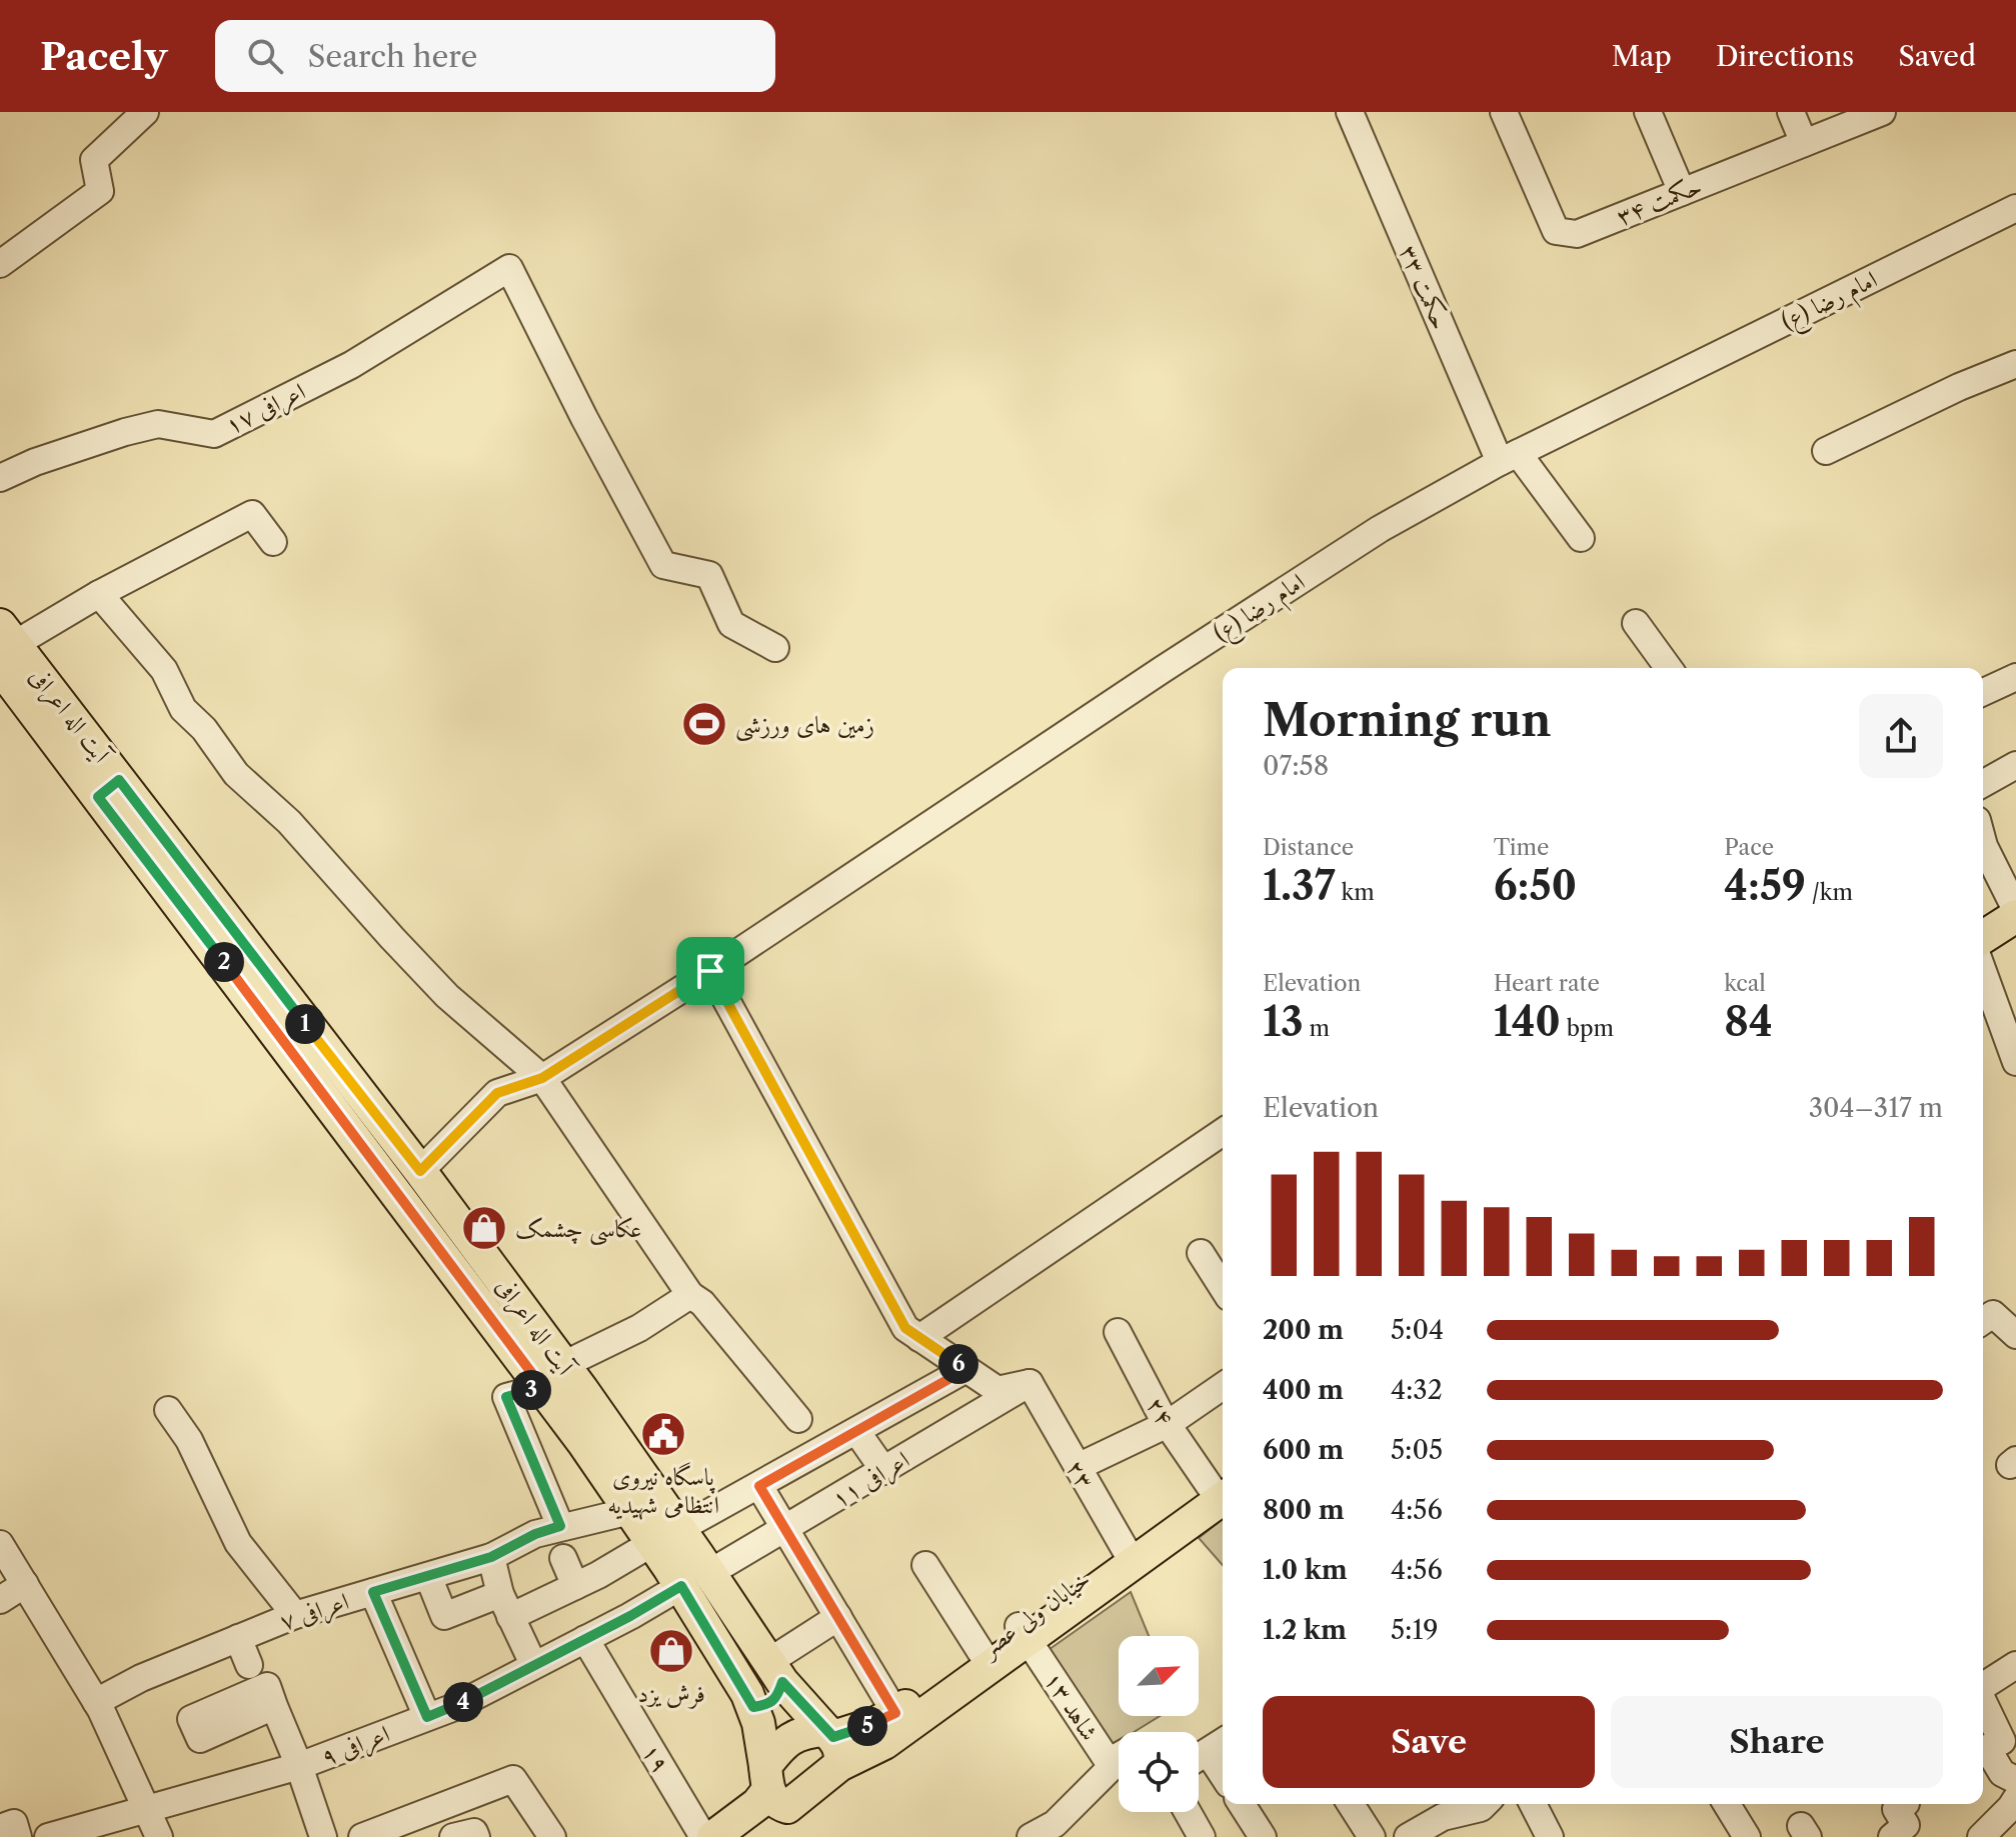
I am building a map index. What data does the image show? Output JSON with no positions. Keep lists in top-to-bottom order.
{
  "streets": {
    "main road": ["آیت اله اعرافی", "خیابان ولی عصر"],
    "street": [
      "حکمت ۳۴",
      "حکمت ۳۳",
      "امام رضا (ع)",
      "اعرافی ۱۷",
      "۲۴",
      "۲۳",
      "اعرافی ۱۱",
      "اعرافی ۷",
      "شاهد ۱۳",
      "اعرافی ۹",
      "۱۹"
    ]
  },
  "crossings": [
    ["حکمت ۳۳", "امام رضا (ع)"],
    ["امام رضا (ع)", "آیت اله اعرافی"],
    ["آیت اله اعرافی", "اعرافی ۱۱"],
    ["آیت اله اعرافی", "اعرافی ۷"],
    ["آیت اله اعرافی", "خیابان ولی عصر"],
    ["آیت اله اعرافی", "اعرافی ۹"],
    ["۲۴", "خیابان ولی عصر"],
    ["۲۳", "اعرافی ۱۱"],
    ["۲۳", "خیابان ولی عصر"],
    ["اعرافی ۱۱", "اعرافی ۹"],
    ["خیابان ولی عصر", "شاهد ۱۳"],
    ["اعرافی ۹", "۱۹"]
  ],
  "places": {
    "sports": ["زمین های ورزشی"],
    "shop": ["عکاسی چشمک", "فرش یزد"],
    "public building": ["پاسگاه نیروی انتظامی شهیدیه"]
  },
  "north": "top right",
  "page": {
    "header": "Pacely",
    "search": "Search here",
    "nav": ["Map", "Directions", "Saved"],
    "heading": ["Morning run", "07:58"],
    "stats": [
      ["Distance", "1.37 km"],
      ["Time", "6:50"],
      ["Pace", "4:59 /km"],
      ["Elevation", "13 m"],
      ["Heart rate", "140 bpm"],
      ["kcal", "84"]
    ],
    "pins": [
      "2",
      "1",
      "6",
      "3",
      "4",
      "5"
    ],
    "chart": ["Elevation", "304–317 m"],
    "list": [
      {
        "name": "200 m",
        "note": "5:04"
      },
      {
        "name": "400 m",
        "note": "4:32"
      },
      {
        "name": "600 m",
        "note": "5:05"
      },
      {
        "name": "800 m",
        "note": "4:56"
      },
      {
        "name": "1.0 km",
        "note": "4:56"
      },
      {
        "name": "1.2 km",
        "note": "5:19"
      }
    ],
    "buttons": ["Save", "Share"]
  }
}
